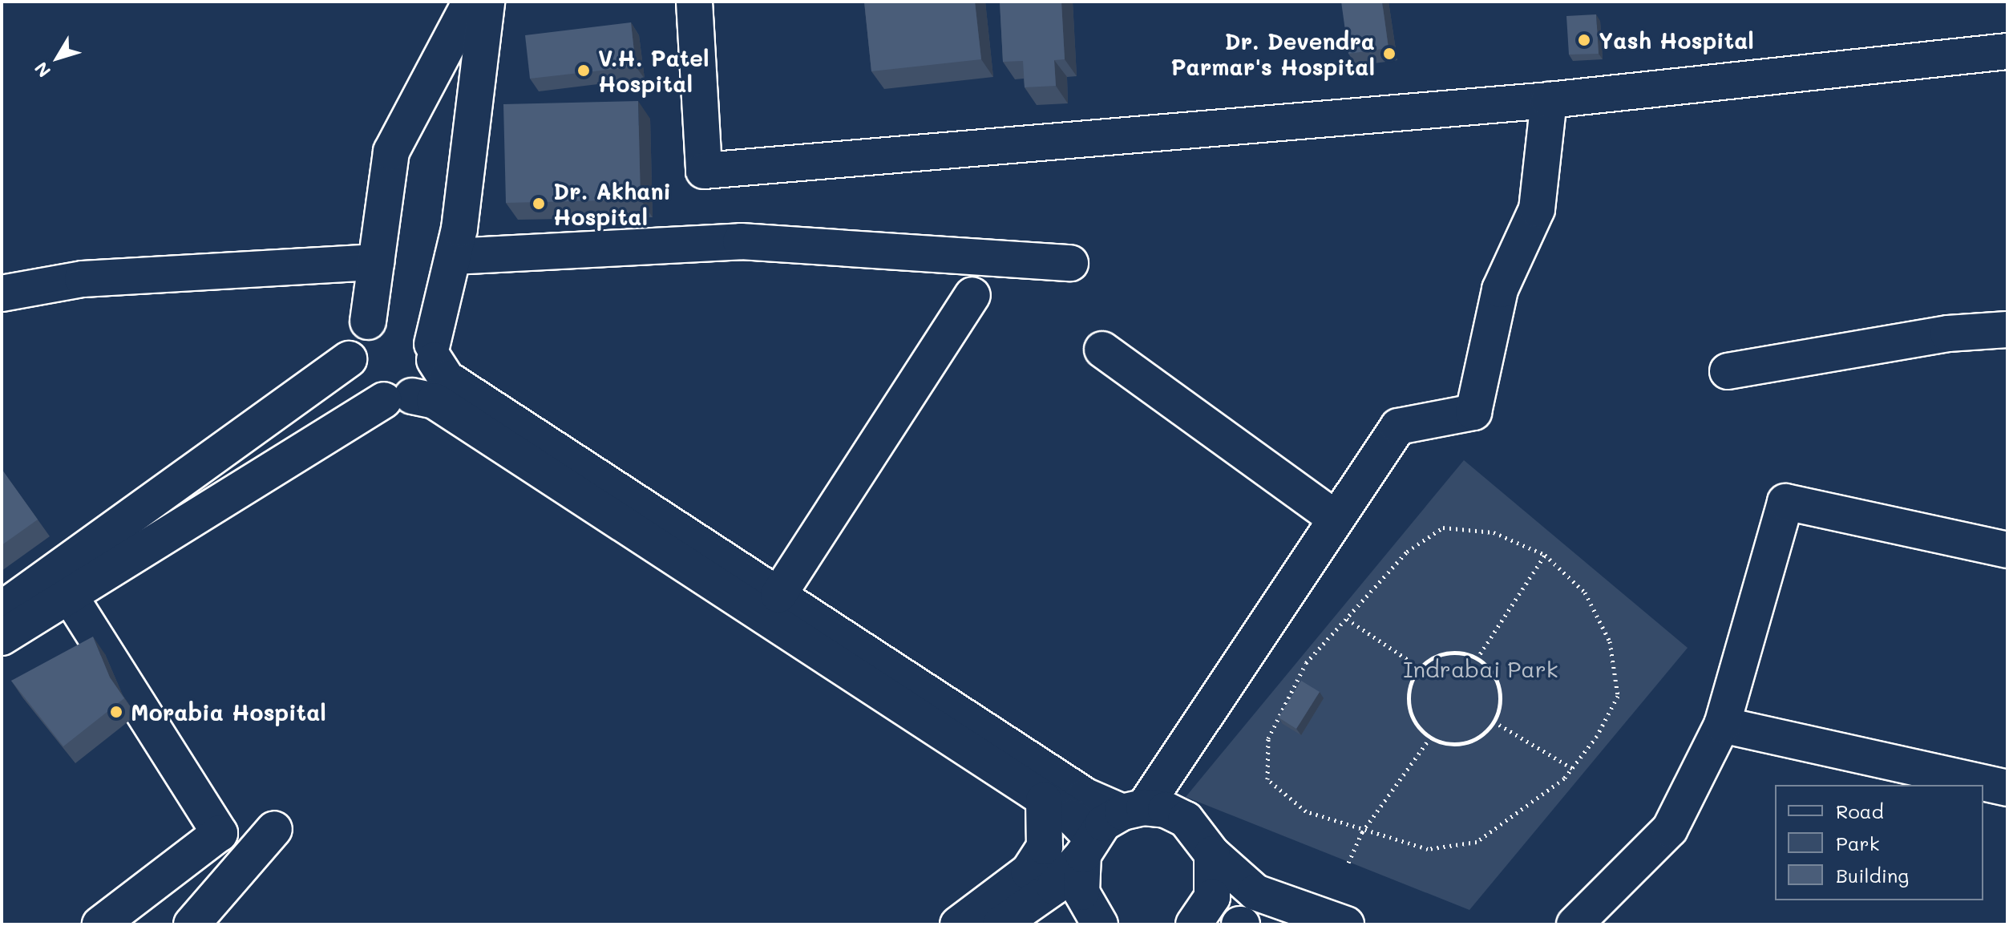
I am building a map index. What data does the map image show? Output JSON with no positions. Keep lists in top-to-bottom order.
{
  "parks": ["Indrabai Park"],
  "places": [
    "Yash Hospital",
    "Dr. Devendra Parmar's Hospital",
    "V.H. Patel Hospital",
    "Dr. Akhani Hospital",
    "Morabia Hospital"
  ],
  "legend": ["Road", "Park", "Building"],
  "north": "bottom left"
}
